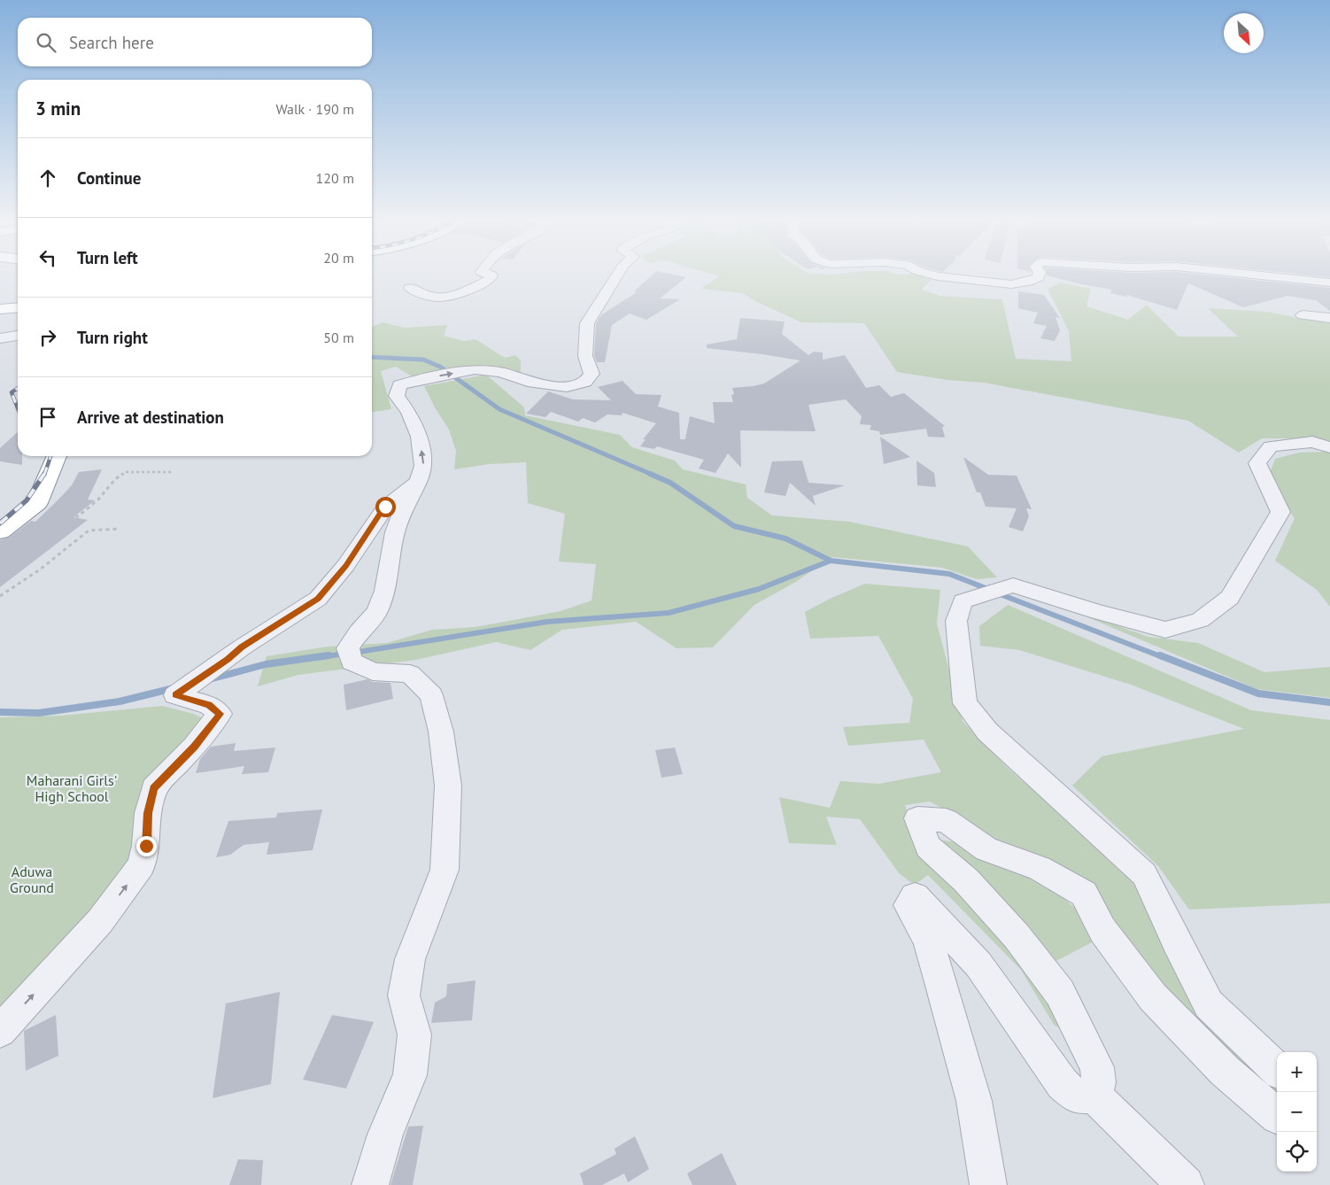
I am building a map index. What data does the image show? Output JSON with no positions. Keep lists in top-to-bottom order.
{
  "parks": ["Maharani Girls' High School", "Aduwa Ground"],
  "north": "bottom right",
  "page": {
    "search": "Search here",
    "heading": ["3 min", "Walk · 190 m"],
    "list": [
      ["Continue", "120 m"],
      ["Turn left", "20 m"],
      ["Turn right", "50 m"],
      "Arrive at destination"
    ],
    "map_buttons": ["+", "−"]
  }
}
